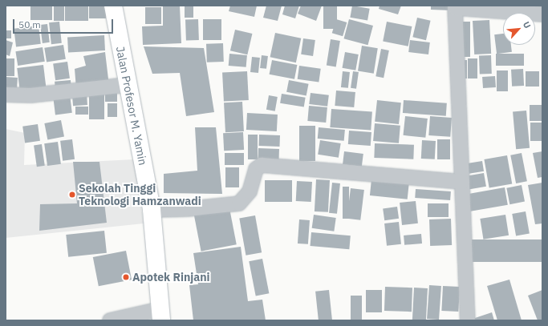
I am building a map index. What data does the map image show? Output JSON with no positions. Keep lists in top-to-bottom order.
{
  "streets": {
    "main road": ["Jalan Profesor M. Yamin"]
  },
  "places": ["Sekolah Tinggi Teknologi Hamzanwadi", "Apotek Rinjani"],
  "scale_bar": "50 m",
  "north": "top right"
}
